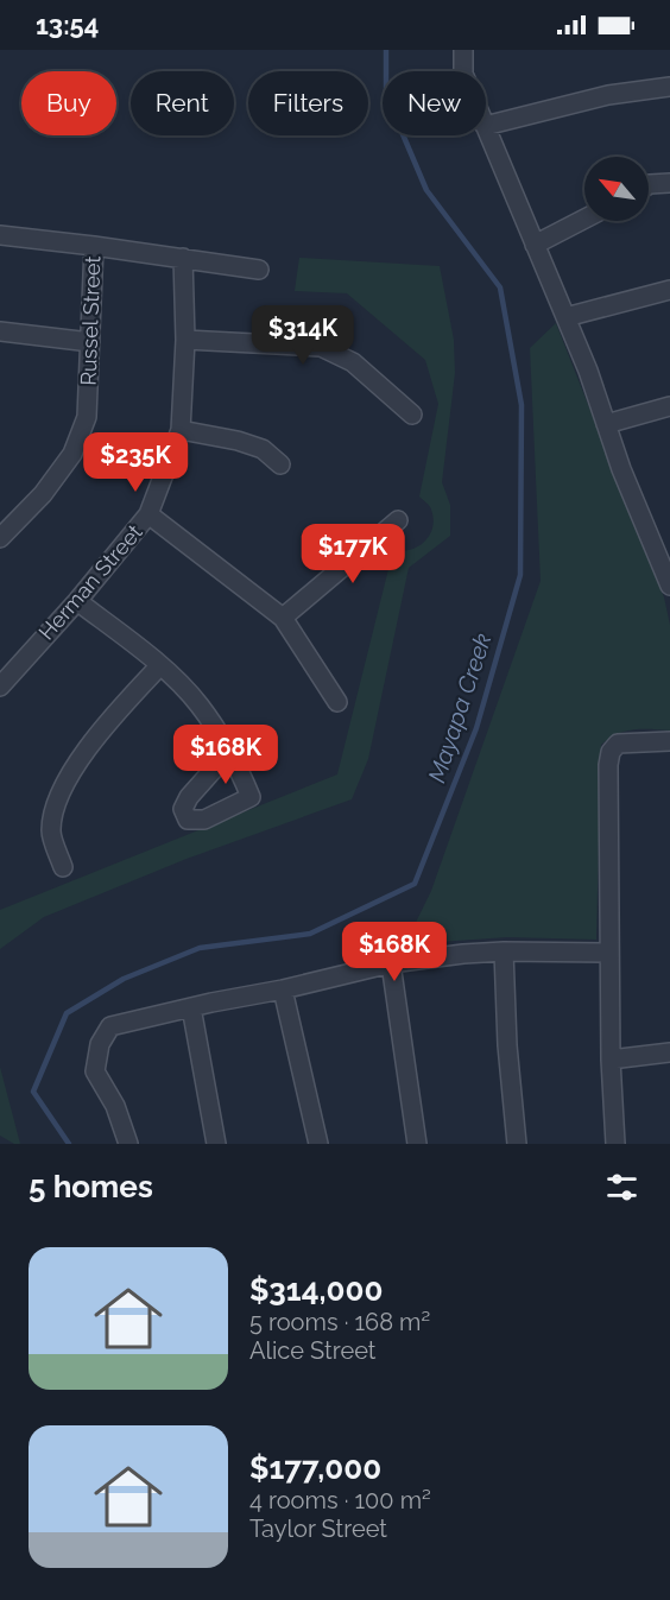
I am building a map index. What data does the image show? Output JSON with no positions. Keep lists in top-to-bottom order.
{
  "streets": {
    "street": ["Russel Street", "Herman Street"]
  },
  "water": ["Mayapa Creek"],
  "north": "top left",
  "page": {
    "status": "13:54",
    "chip": [
      "Buy",
      "Rent",
      "Filters",
      "New"
    ],
    "price": [
      "$314K",
      "$235K",
      "$177K",
      "$168K",
      "$168K"
    ],
    "heading": "5 homes",
    "list": [
      {
        "name": "$314,000",
        "note": "5 rooms · 168 m² · Alice Street"
      },
      {
        "name": "$177,000",
        "note": "4 rooms · 100 m² · Taylor Street"
      }
    ]
  }
}
